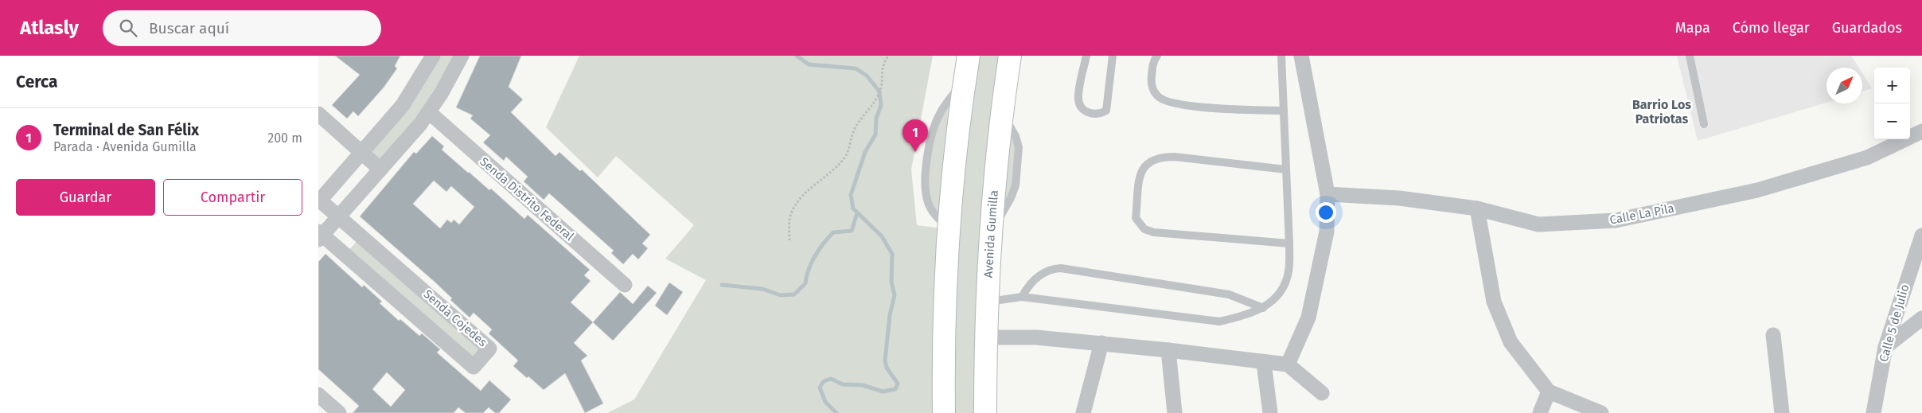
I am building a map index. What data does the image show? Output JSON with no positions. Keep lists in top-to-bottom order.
{
  "streets": {
    "main road": ["Avenida Gumilla"],
    "street": [
      "Senda Distrito Federal",
      "Calle La Pila",
      "Senda Cojedes",
      "Calle 5 de Julio"
    ]
  },
  "districts": ["Barrio Los Patriotas"],
  "north": "top right",
  "page": {
    "header": "Atlasly",
    "search": "Buscar aquí",
    "nav": ["Mapa", "Cómo llegar", "Guardados"],
    "heading": "Cerca",
    "map_buttons": ["+", "−"],
    "list": [
      {
        "mark": "1",
        "name": "Terminal de San Félix",
        "note": "Parada · Avenida Gumilla",
        "value": "200 m"
      }
    ],
    "pins": "1",
    "buttons": ["Guardar", "Compartir"]
  }
}
